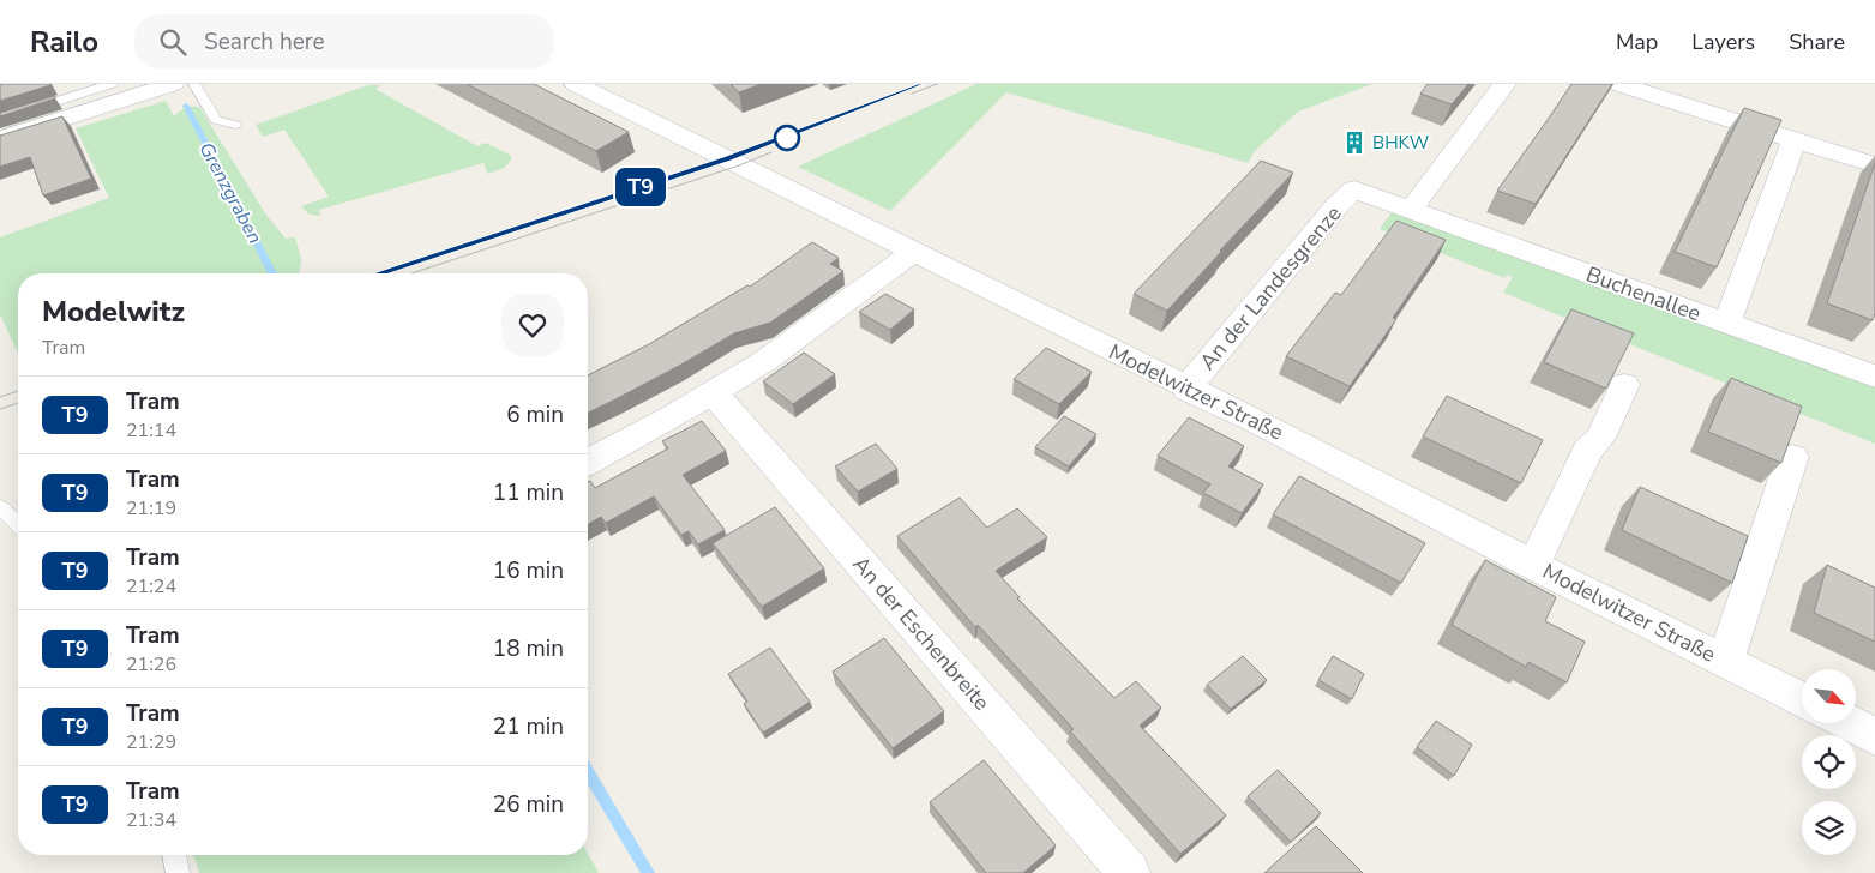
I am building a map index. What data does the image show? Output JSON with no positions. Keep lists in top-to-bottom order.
{
  "streets": {
    "street": [
      "An der Landesgrenze",
      "Buchenallee",
      "Modelwitzer Straße",
      "An der Eschenbreite"
    ]
  },
  "crossings": [
    ["An der Landesgrenze", "Buchenallee"],
    ["An der Landesgrenze", "Modelwitzer Straße"]
  ],
  "water": ["Grenzgraben"],
  "places": {
    "building": ["BHKW"]
  },
  "lines": ["tram line T9"],
  "north": "bottom right",
  "page": {
    "header": "Railo",
    "search": "Search here",
    "nav": ["Map", "Layers", "Share"],
    "on_map": "T9",
    "heading": ["Modelwitz", "Tram"],
    "list": [
      {
        "mark": "T9",
        "name": "Tram",
        "note": "21:14",
        "value": "6 min"
      },
      {
        "mark": "T9",
        "name": "Tram",
        "note": "21:19",
        "value": "11 min"
      },
      {
        "mark": "T9",
        "name": "Tram",
        "note": "21:24",
        "value": "16 min"
      },
      {
        "mark": "T9",
        "name": "Tram",
        "note": "21:26",
        "value": "18 min"
      },
      {
        "mark": "T9",
        "name": "Tram",
        "note": "21:29",
        "value": "21 min"
      },
      {
        "mark": "T9",
        "name": "Tram",
        "note": "21:34",
        "value": "26 min"
      }
    ]
  }
}
